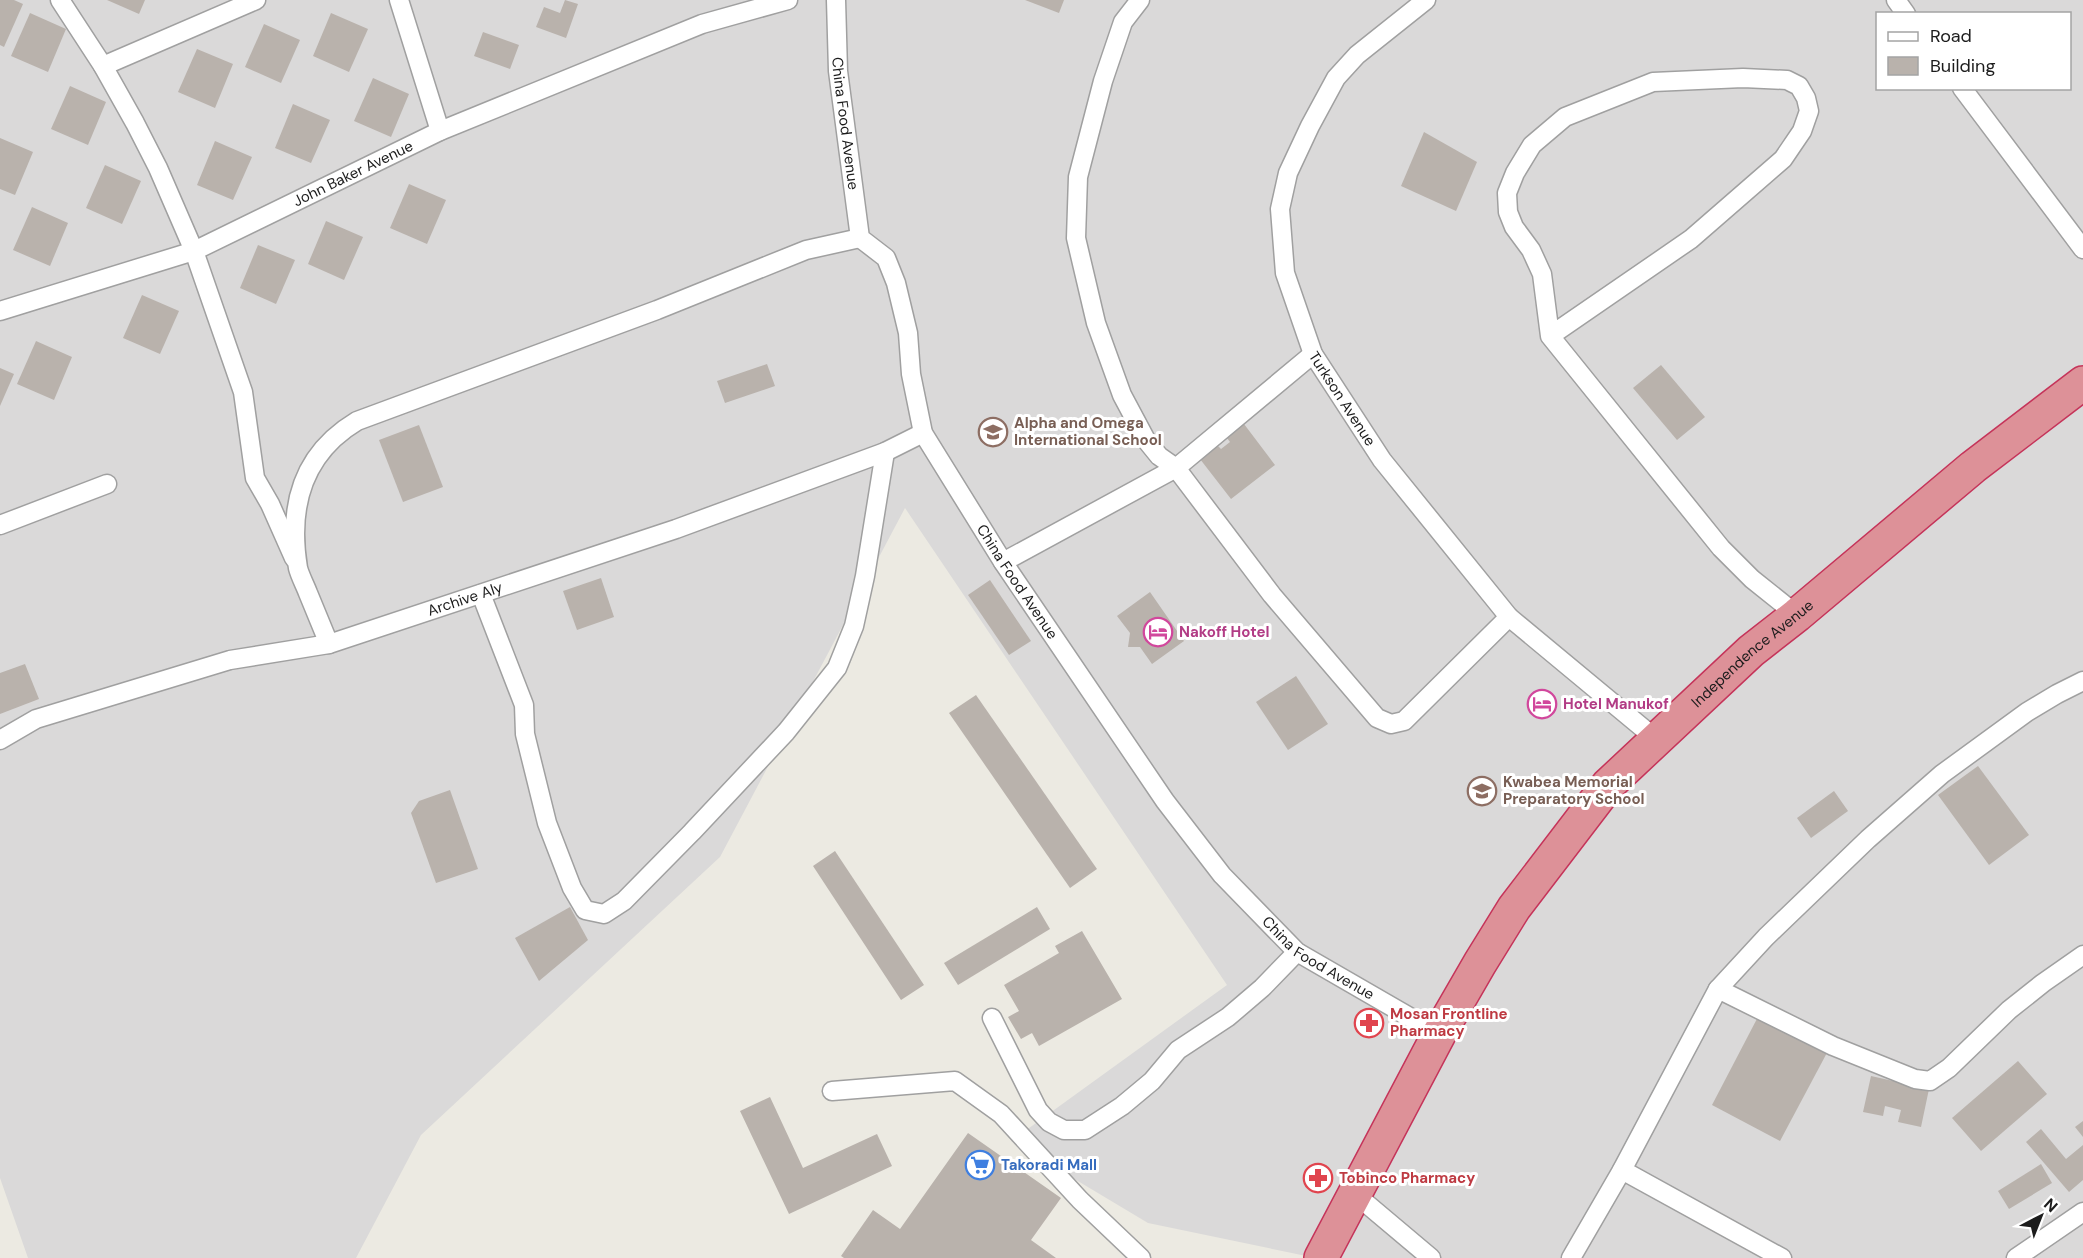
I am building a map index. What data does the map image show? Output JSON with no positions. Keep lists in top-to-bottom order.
{
  "streets": {
    "highway": ["Independence Avenue"],
    "street": [
      "China Food Avenue",
      "John Baker Avenue",
      "Turkson Avenue",
      "Archive Aly"
    ]
  },
  "crossings": [
    ["China Food Avenue", "Archive Aly"],
    ["China Food Avenue", "Independence Avenue"],
    ["Turkson Avenue", "Independence Avenue"]
  ],
  "places": {
    "school or university": ["Alpha and Omega International School", "Kwabea Memorial Preparatory School"],
    "hotel": ["Nakoff Hotel", "Hotel Manukof"],
    "pharmacy": ["Mosan Frontline Pharmacy", "Tobinco Pharmacy"],
    "supermarket": ["Takoradi Mall"]
  },
  "legend": ["Road", "Building"],
  "north": "top right"
}
